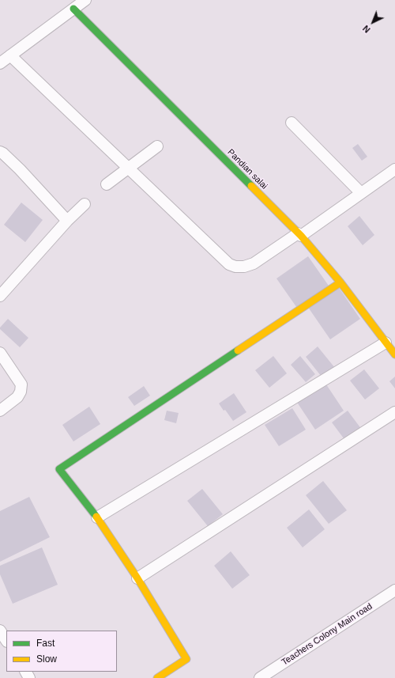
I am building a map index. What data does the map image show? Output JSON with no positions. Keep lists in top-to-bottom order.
{
  "streets": {
    "street": ["Pandian salai", "Teachers Colony Main road"]
  },
  "legend": ["Fast", "Slow"],
  "north": "bottom left"
}
